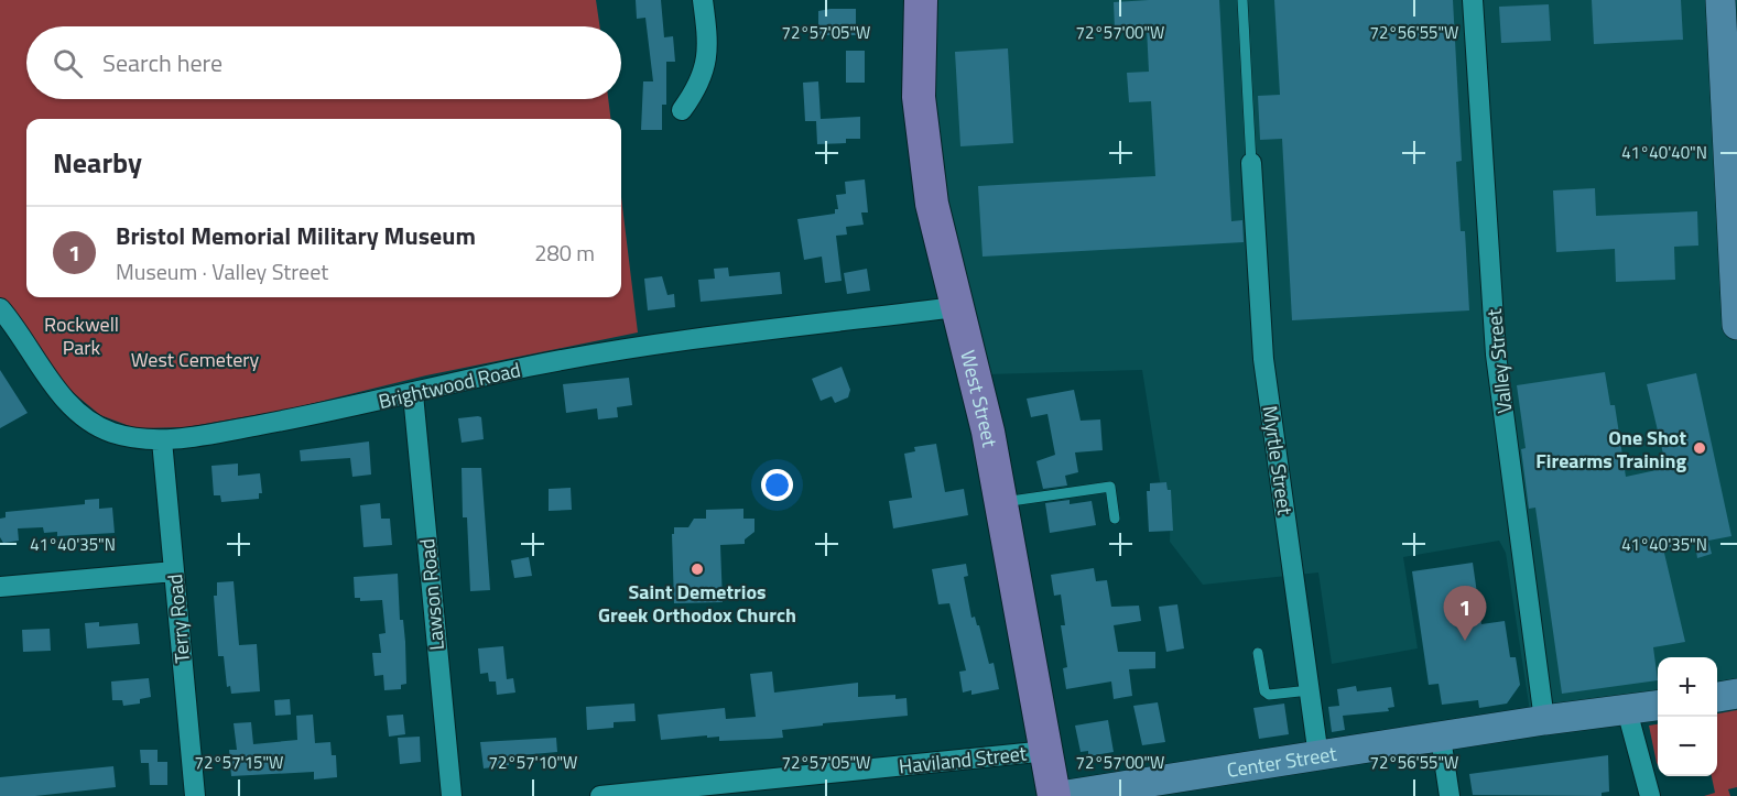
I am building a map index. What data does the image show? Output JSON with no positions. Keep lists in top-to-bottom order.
{
  "streets": {
    "main road": ["West Street"],
    "street": [
      "Valley Street",
      "Brightwood Road",
      "Myrtle Street",
      "Lawson Road",
      "Terry Road",
      "Haviland Street",
      "Center Street"
    ]
  },
  "crossings": [
    ["Valley Street", "Center Street"],
    ["Brightwood Road", "West Street"],
    ["Brightwood Road", "Lawson Road"],
    ["Brightwood Road", "Terry Road"],
    ["West Street", "Haviland Street"],
    ["West Street", "Center Street"],
    ["Myrtle Street", "Center Street"]
  ],
  "parks": ["Rockwell Park", "West Cemetery"],
  "places": ["One Shot Firearms Training", "Saint Demetrios Greek Orthodox Church"],
  "page": {
    "search": "Search here",
    "heading": "Nearby",
    "list": [
      {
        "mark": "1",
        "name": "Bristol Memorial Military Museum",
        "note": "Museum · Valley Street",
        "value": "280 m"
      }
    ],
    "pins": "1",
    "map_buttons": ["+", "−"]
  },
  "coordinates": [
    "72°57'05\"W",
    "72°57'00\"W",
    "72°56'55\"W",
    "41°40'40\"N",
    "41°40'35\"N",
    "72°57'15\"W",
    "72°57'10\"W"
  ]
}
